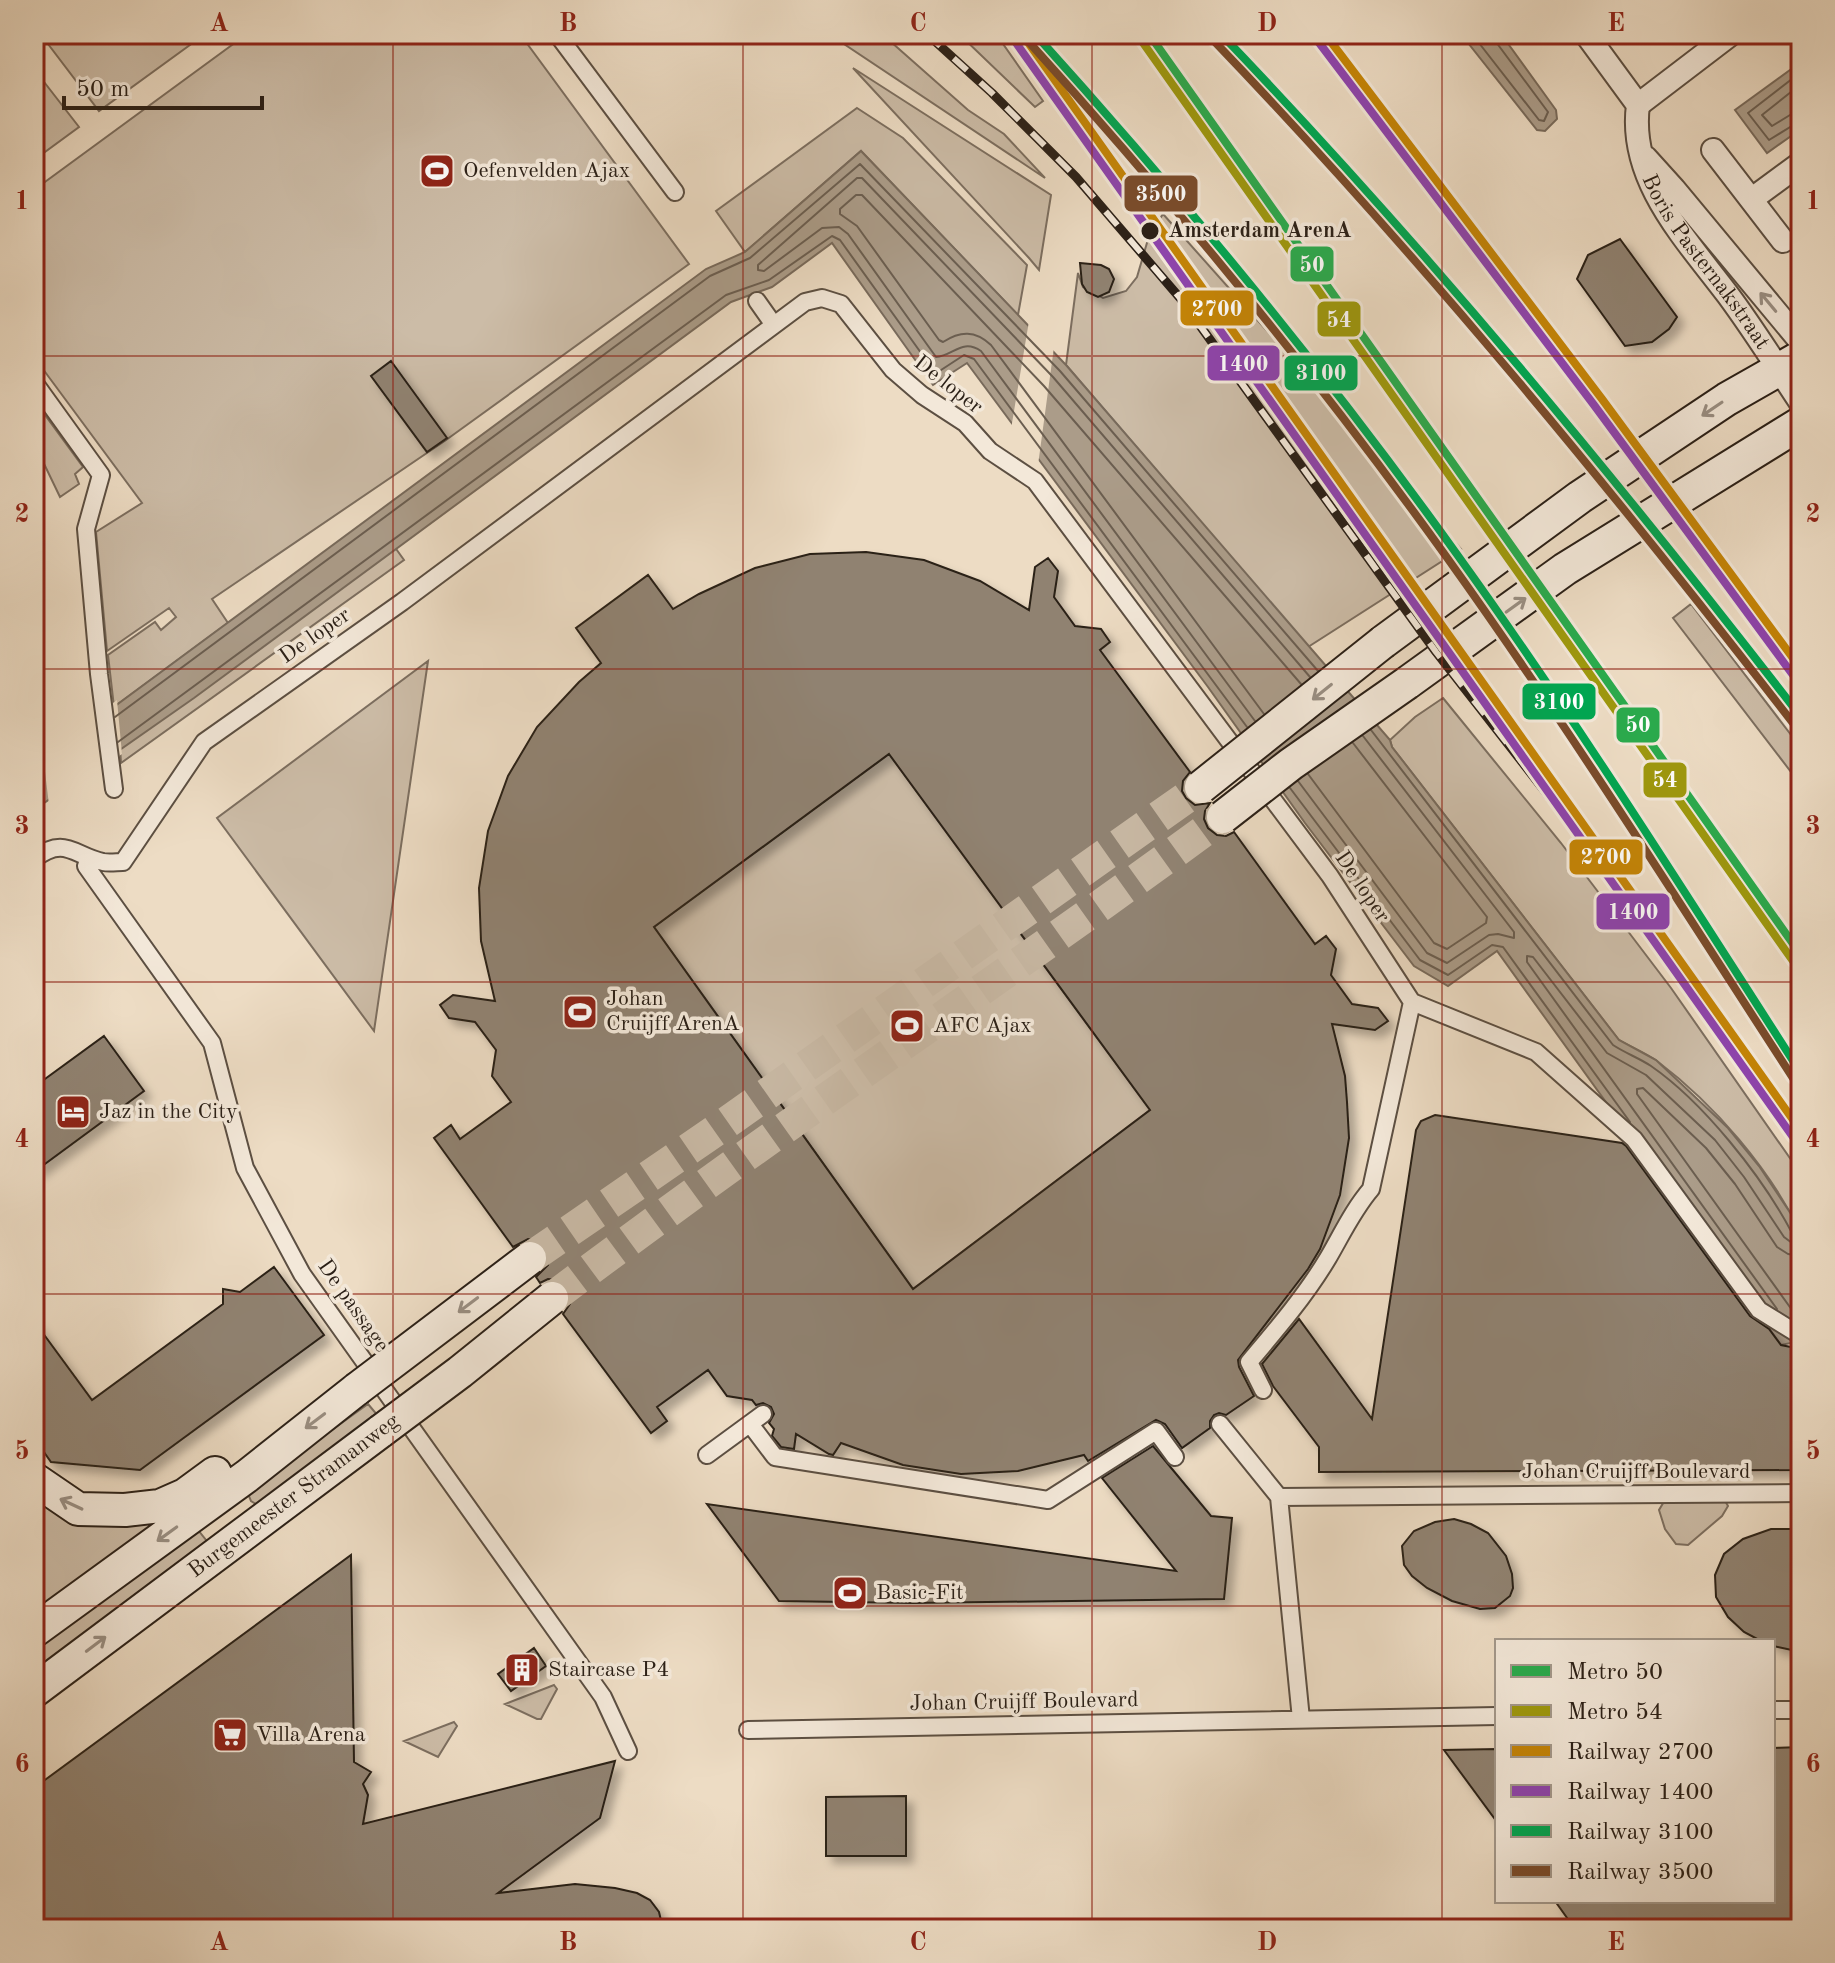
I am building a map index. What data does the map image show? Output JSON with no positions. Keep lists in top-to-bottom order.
{
  "streets": {
    "main road": ["Burgemeester Stramanweg"],
    "street": [
      "Boris Pasternakstraat",
      "De loper",
      "De passage",
      "Johan Cruijff Boulevard"
    ]
  },
  "places": {
    "sports": [
      "Oefenvelden Ajax",
      "Johan Cruijff ArenA",
      "AFC Ajax",
      "Basic-Fit"
    ],
    "other": ["Amsterdam ArenA"],
    "hotel": ["Jaz in the City"],
    "building": ["Staircase P4"],
    "supermarket": ["Villa Arena"]
  },
  "lines": [
    "metro line 50",
    "rail line 2700",
    "rail line 3100",
    "metro line 54",
    "rail line 1400",
    "rail line 3500"
  ],
  "legend": [
    "Metro 50",
    "Metro 54",
    "Railway 2700",
    "Railway 1400",
    "Railway 3100",
    "Railway 3500"
  ],
  "scale_bar": "50 m",
  "grid": {
    "columns": [
      "A",
      "B",
      "C",
      "D",
      "E"
    ],
    "rows": [
      "1",
      "2",
      "3",
      "4",
      "5",
      "6"
    ]
  }
}
